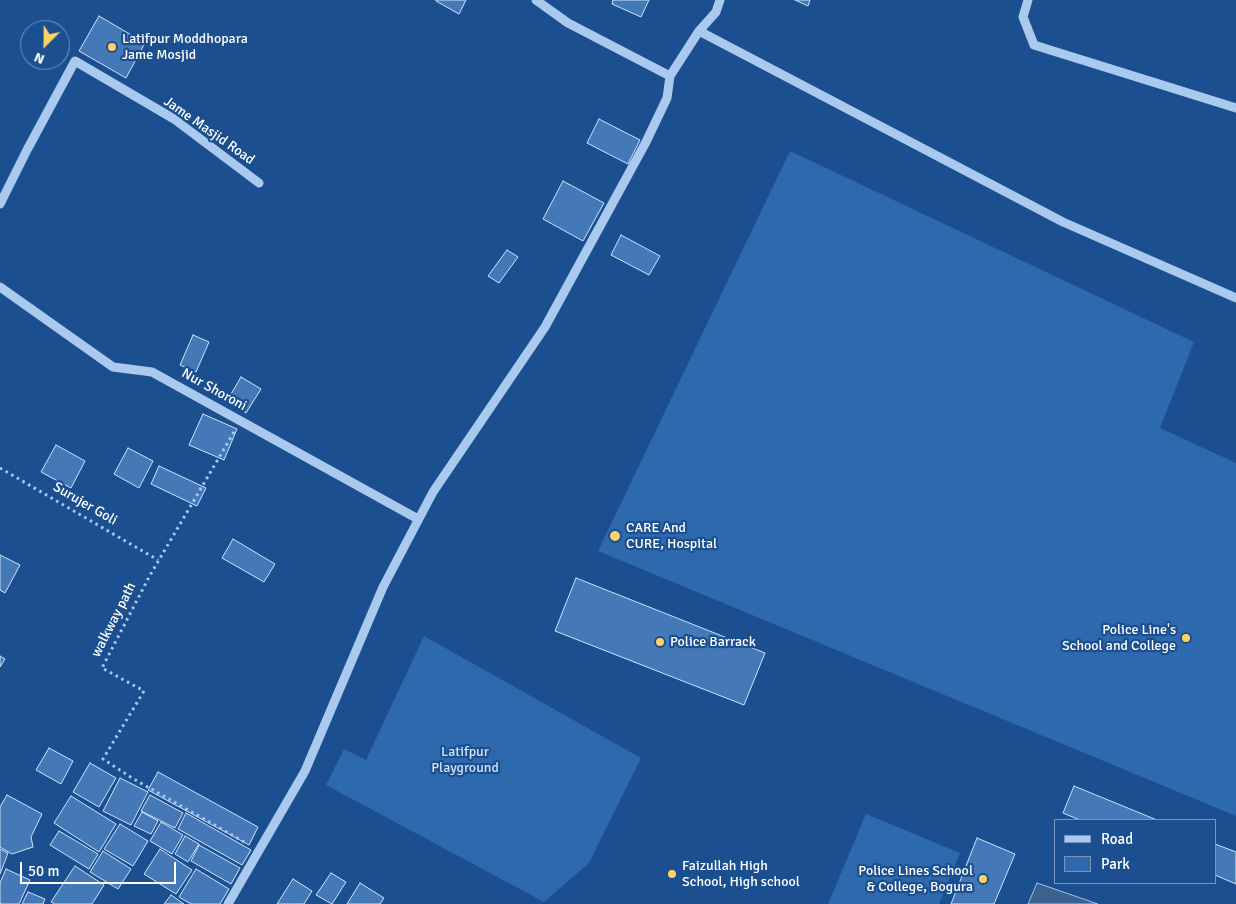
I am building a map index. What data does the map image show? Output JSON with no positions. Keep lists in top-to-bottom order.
{
  "streets": {
    "street": ["Jame Masjid Road", "Nur Shoroni"],
    "path": ["Surujer Goli", "walkway path"]
  },
  "crossings": [
    ["Nur Shoroni", "walkway path"],
    ["Surujer Goli", "walkway path"]
  ],
  "parks": ["Latifpur Playground"],
  "places": [
    "Latifpur Moddhopara Jame Mosjid",
    "CARE And CURE, Hospital",
    "Police Line's School and College",
    "Police Barrack",
    "Faizullah High School, High school",
    "Police Lines School & College, Bogura"
  ],
  "legend": ["Road", "Park"],
  "scale_bar": "50 m",
  "north": "bottom left"
}
